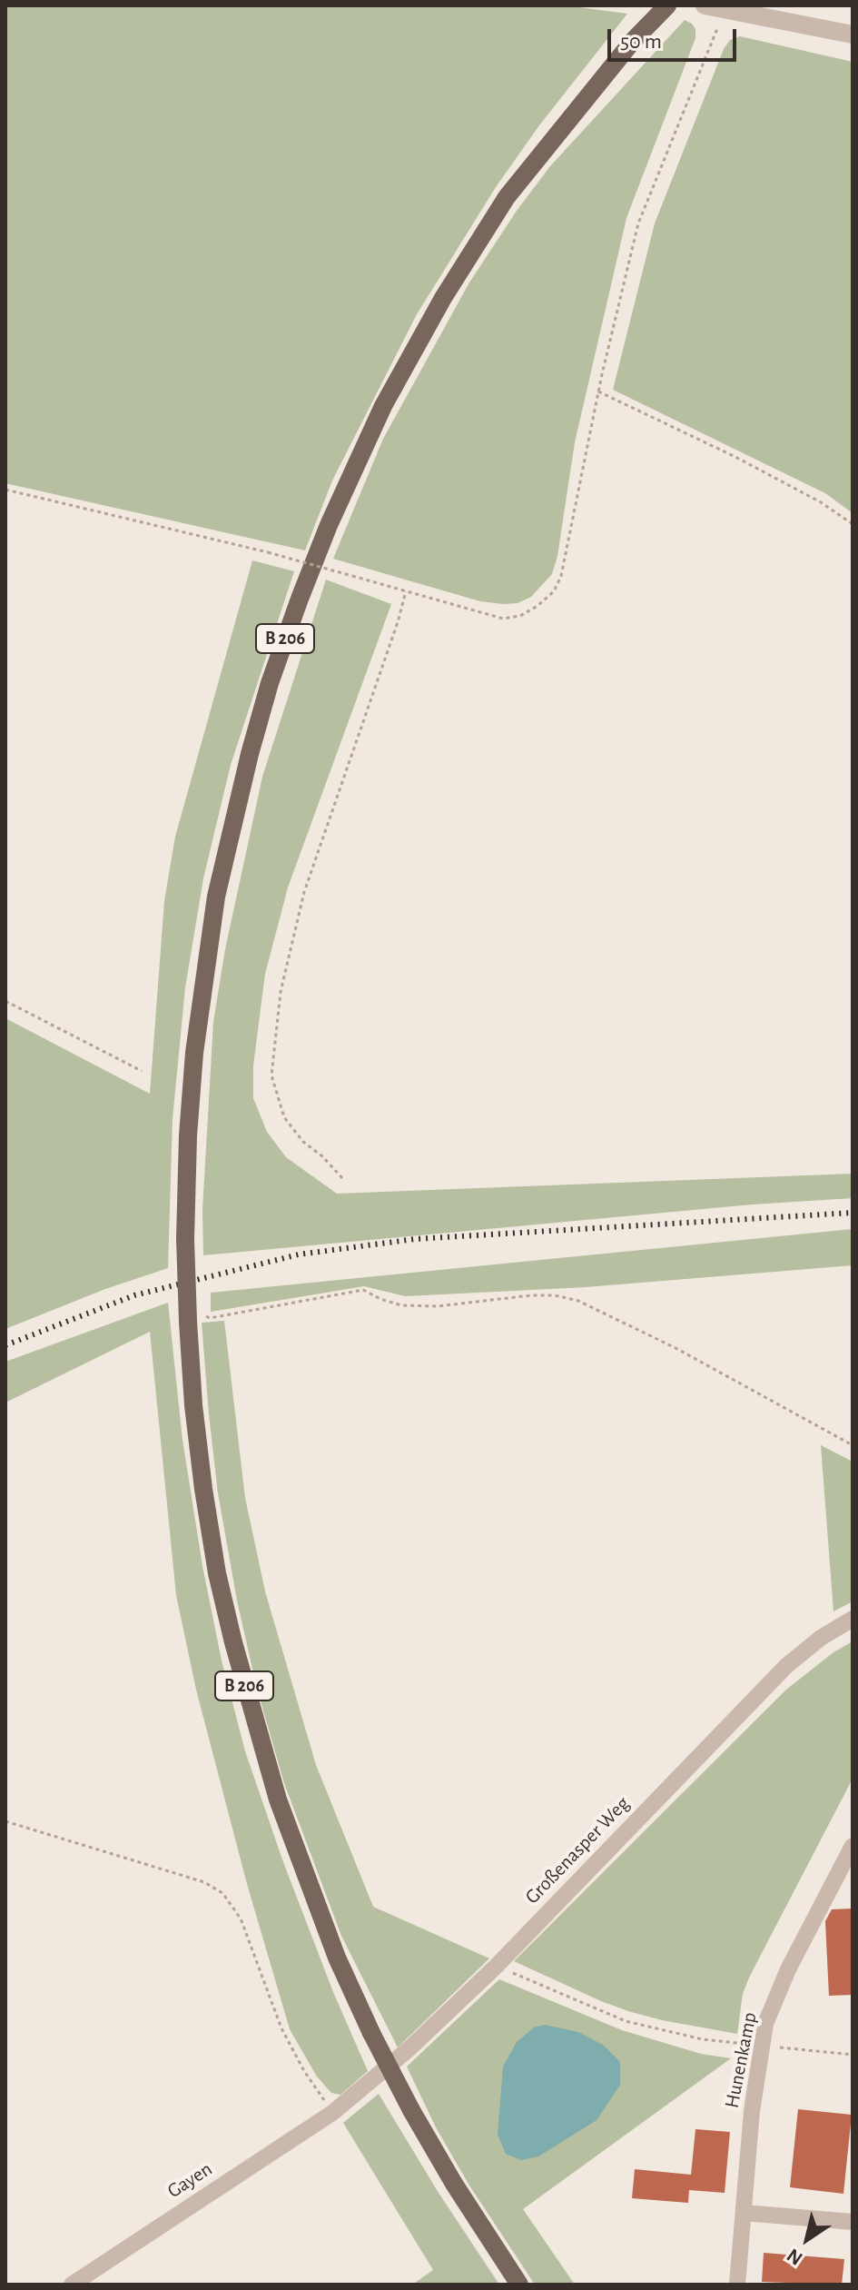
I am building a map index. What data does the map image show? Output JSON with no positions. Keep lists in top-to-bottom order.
{
  "streets": {
    "main road": ["B 206"],
    "street": ["Großenasper Weg", "Hunenkamp", "Gayen"]
  },
  "crossings": [
    ["Großenasper Weg", "Gayen"]
  ],
  "scale_bar": "50 m",
  "north": "bottom left"
}
